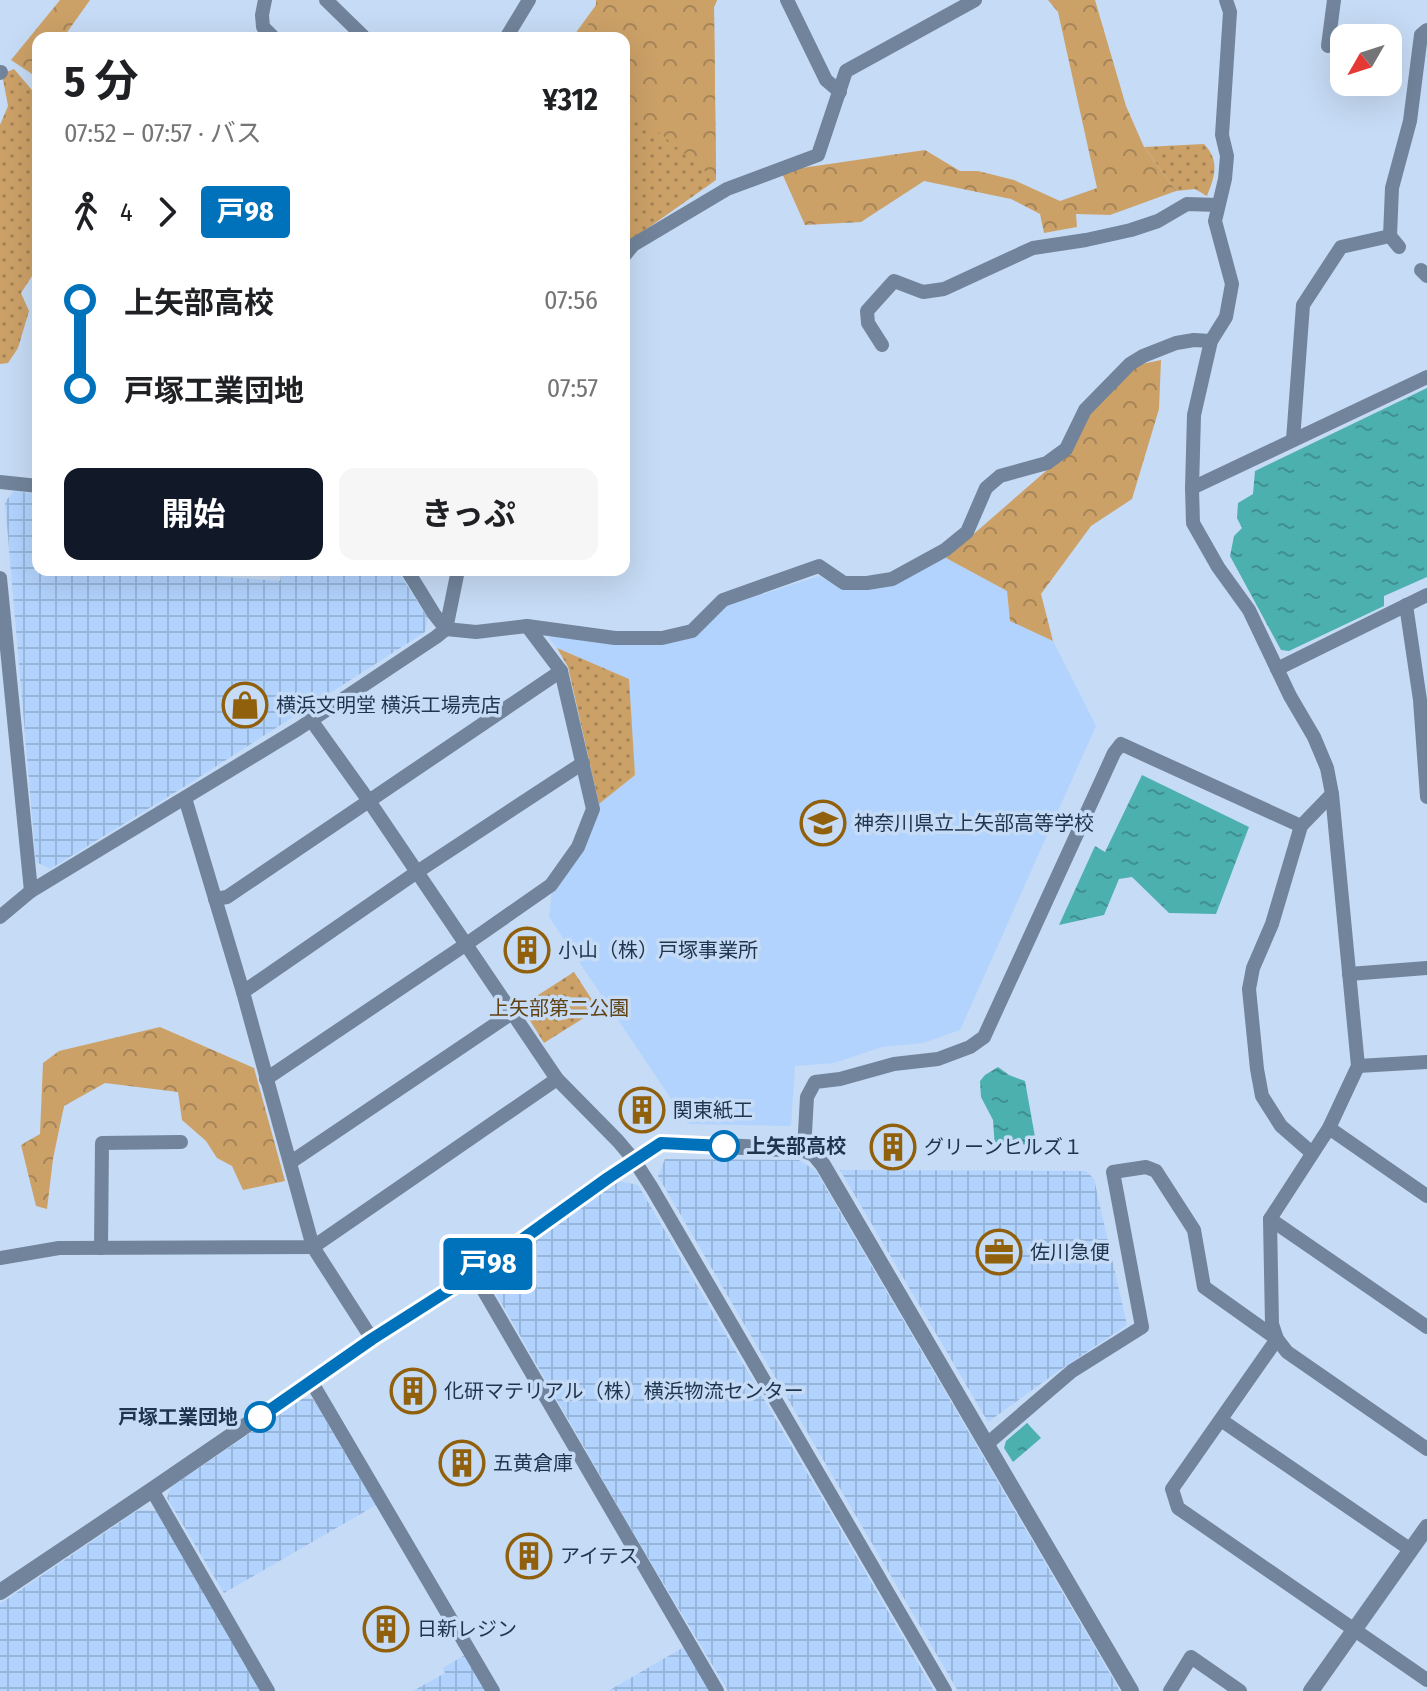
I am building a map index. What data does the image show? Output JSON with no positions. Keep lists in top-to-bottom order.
{
  "parks": ["上矢部第二公園"],
  "places": {
    "shop": ["横浜文明堂 横浜工場売店"],
    "school or university": ["神奈川県立上矢部高等学校"],
    "building": [
      "小山（株）戸塚事業所",
      "関東紙工",
      "グリーンヒルズ１",
      "化研マテリアル（株）横浜物流センター",
      "五黄倉庫",
      "アイテス",
      "日新レジン"
    ],
    "other": ["上矢部高校", "戸塚工業団地"],
    "office": ["佐川急便"]
  },
  "lines": ["bus line 戸98"],
  "north": "bottom left",
  "page": {
    "on_map": "戸98",
    "heading": ["5 分", "07:52 – 07:57 · バス", "¥312"],
    "legs": ["4", "戸98"],
    "list": [
      {
        "name": "上矢部高校",
        "value": "07:56"
      },
      {
        "name": "戸塚工業団地",
        "value": "07:57"
      }
    ],
    "buttons": ["開始", "きっぷ"]
  }
}
